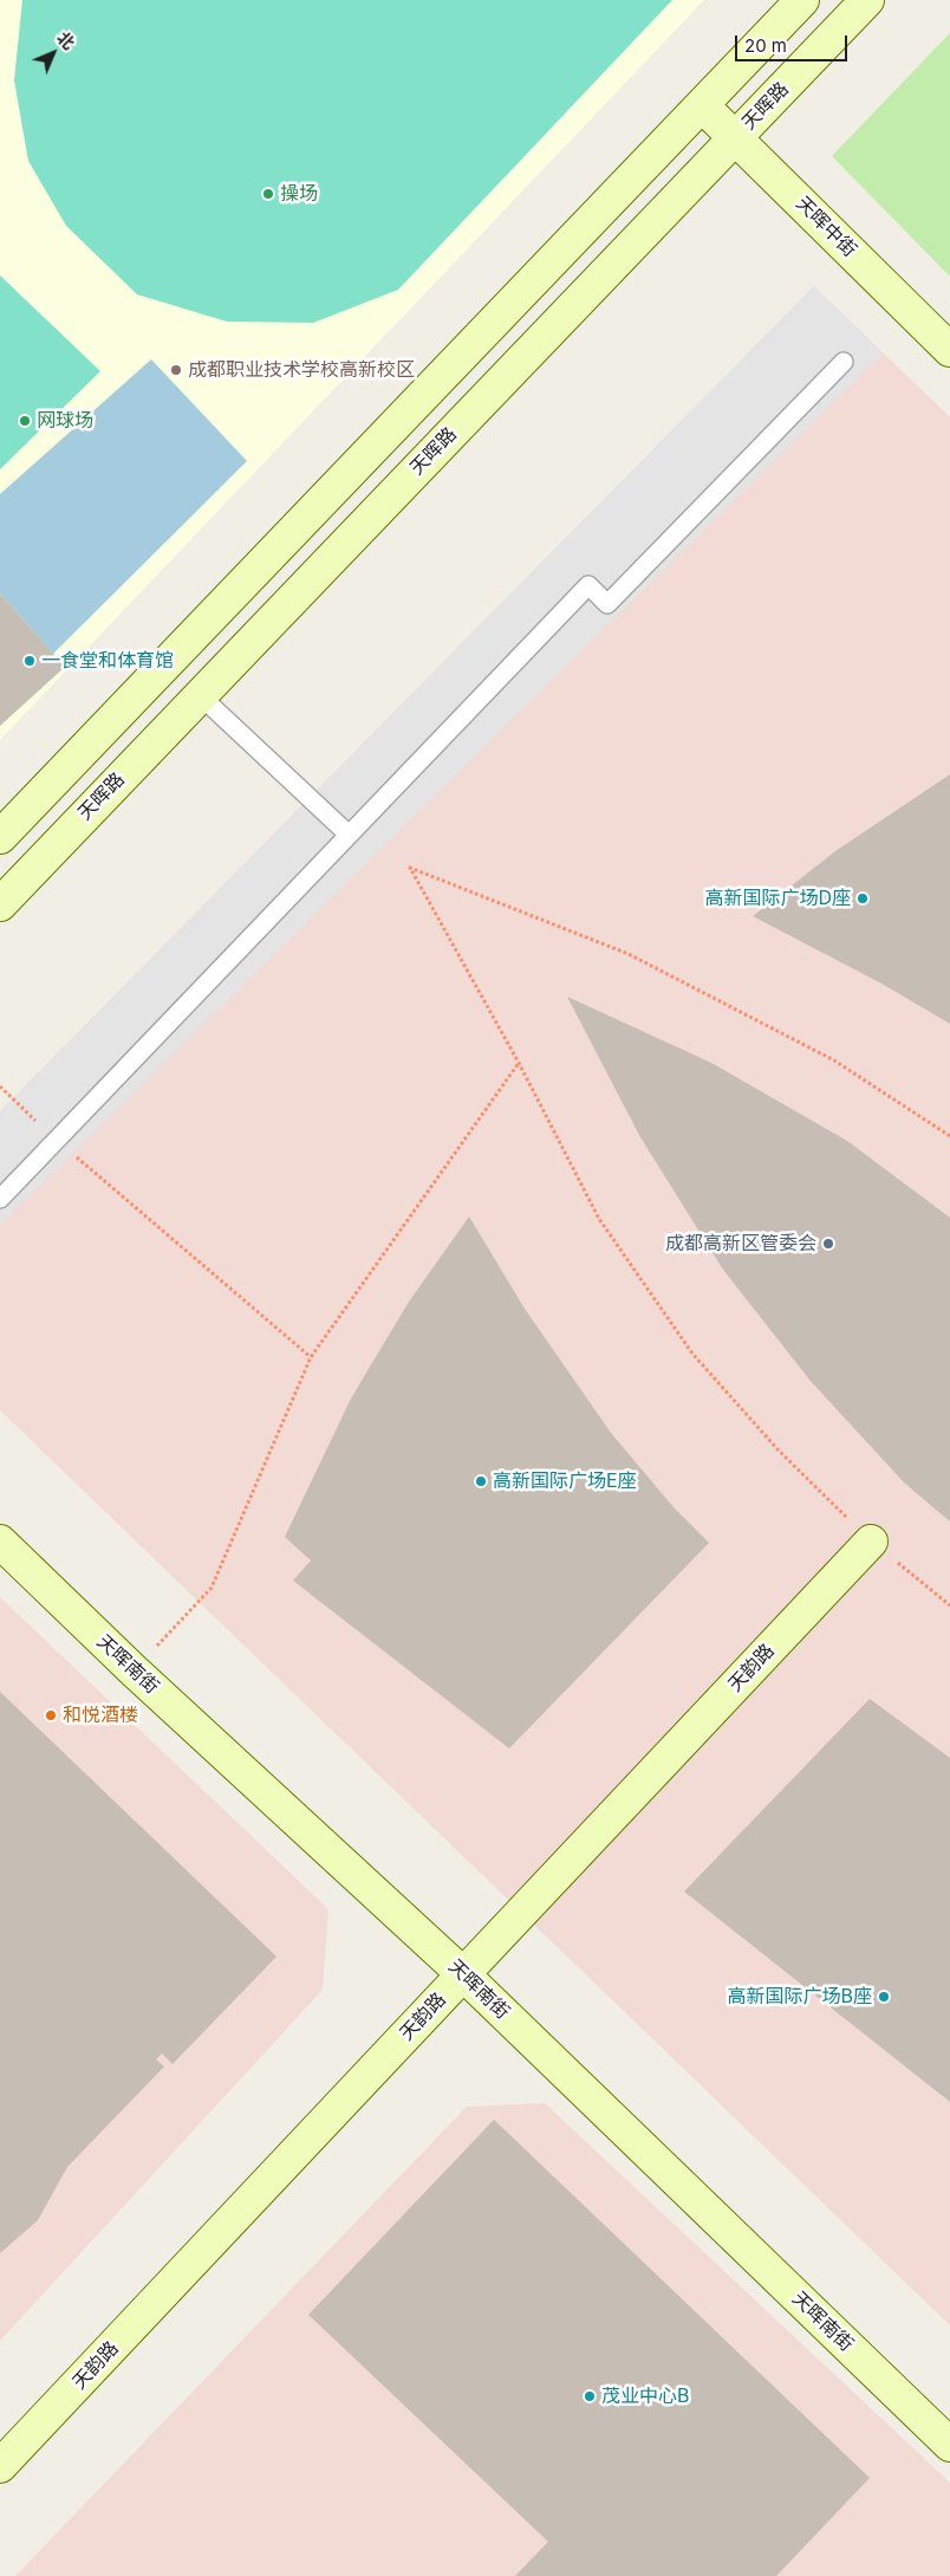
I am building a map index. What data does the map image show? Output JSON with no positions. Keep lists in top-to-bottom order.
{
  "streets": {
    "street": [
      "天晖路",
      "天晖中街",
      "天晖南街",
      "天韵路"
    ]
  },
  "crossings": [
    ["天晖路", "天晖中街"],
    ["天晖南街", "天韵路"]
  ],
  "places": [
    "操场",
    "成都职业技术学校高新校区",
    "网球场",
    "一食堂和体育馆",
    "高新国际广场D座",
    "成都高新区管委会",
    "高新国际广场E座",
    "和悦酒楼",
    "高新国际广场B座",
    "茂业中心B"
  ],
  "scale_bar": "20 m",
  "north": "top right"
}
